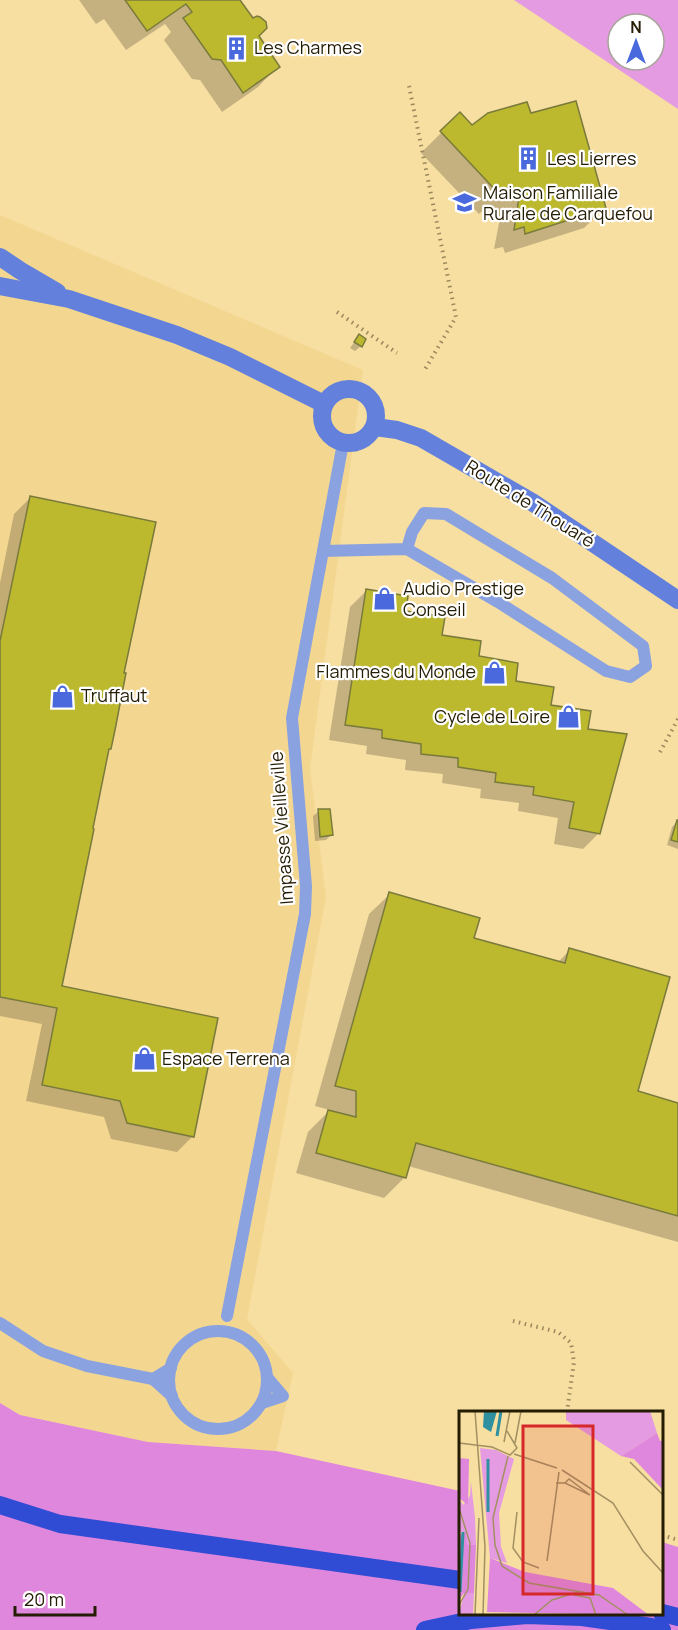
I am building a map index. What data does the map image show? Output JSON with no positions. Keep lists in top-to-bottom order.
{
  "streets": {
    "main road": ["Route de Thouaré"],
    "lane": ["Impasse Vieilleville"]
  },
  "crossings": [
    ["Route de Thouaré", "Impasse Vieilleville"]
  ],
  "places": {
    "building": ["Les Charmes", "Les Lierres"],
    "school or university": ["Maison Familiale Rurale de Carquefou"],
    "shop": [
      "Audio Prestige Conseil",
      "Flammes du Monde",
      "Truffaut",
      "Cycle de Loire",
      "Espace Terrena"
    ]
  },
  "scale_bar": "20 m",
  "north": "top"
}
